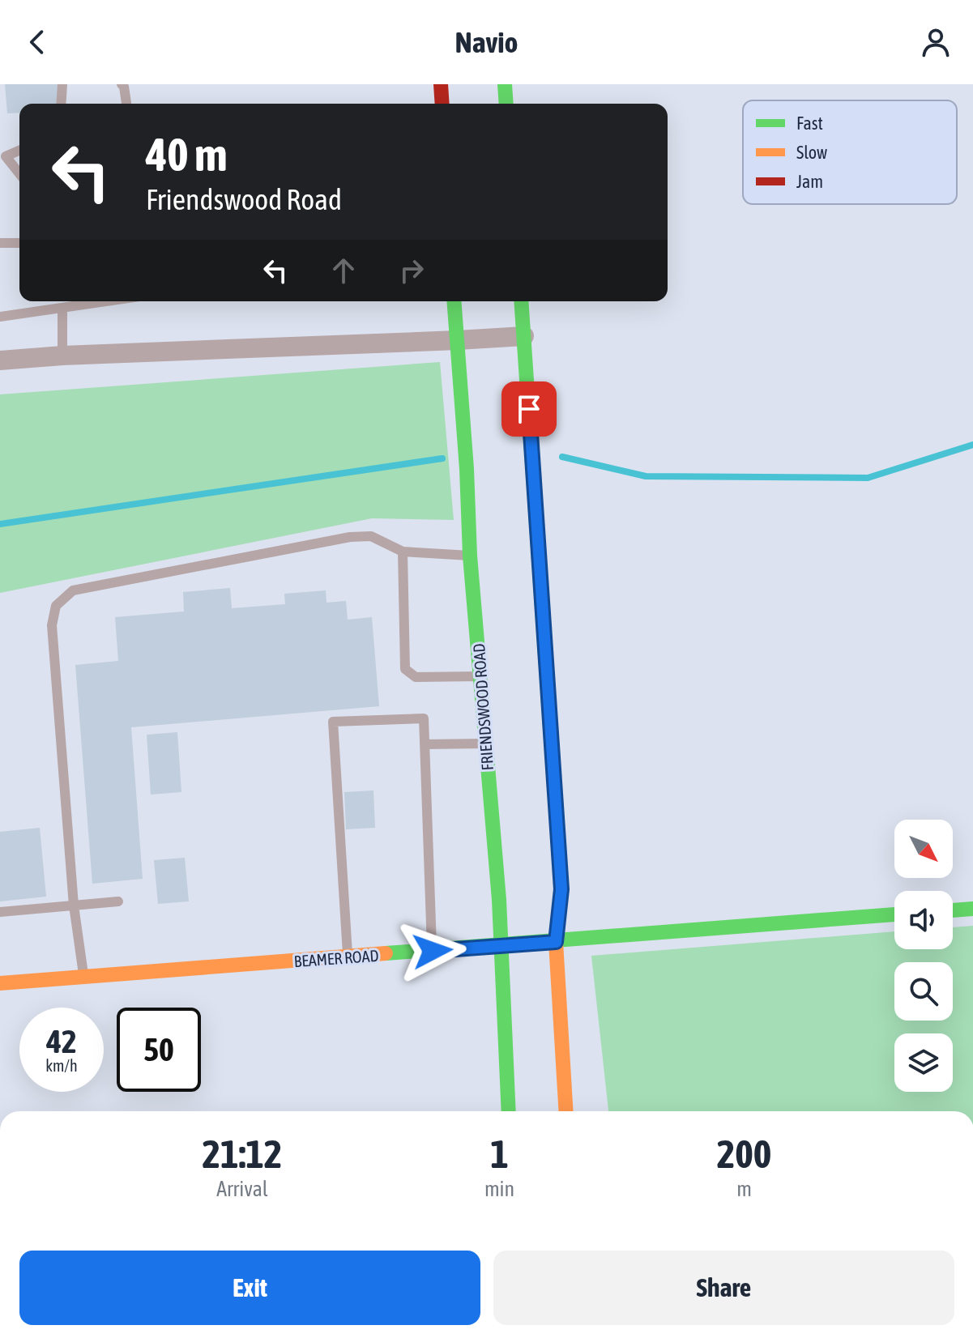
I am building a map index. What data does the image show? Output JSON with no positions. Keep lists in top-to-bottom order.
{
  "streets": {
    "main road": ["FRIENDSWOOD ROAD", "BEAMER ROAD"]
  },
  "crossings": [
    ["FRIENDSWOOD ROAD", "BEAMER ROAD"]
  ],
  "legend": ["Fast", "Slow", "Jam"],
  "north": "bottom right",
  "page": {
    "header": "Navio",
    "turn": ["40 m", "Friendswood Road"],
    "speed": "42 km/h",
    "limit": "50",
    "eta": [
      "21:12",
      "Arrival",
      "1",
      "min",
      "200",
      "m"
    ],
    "buttons": ["Exit", "Share"]
  }
}
